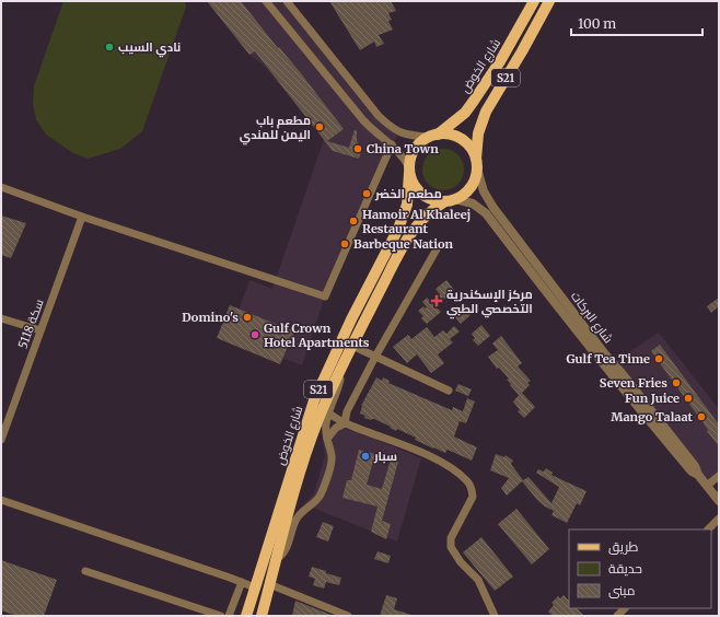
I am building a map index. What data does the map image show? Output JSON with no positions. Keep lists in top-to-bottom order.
{
  "streets": {
    "main road": ["شارع الخوض", "S21"],
    "street": ["شارع البركات", "سكة 5118"]
  },
  "crossings": [
    ["شارع الخوض", "S21"],
    ["شارع الخوض", "شارع البركات"],
    ["S21", "شارع البركات"]
  ],
  "places": {
    "other": [
      "نادي السيب",
      "مطعم باب اليمن للمندي",
      "China Town",
      "مطعم الخضر",
      "Hamoir Al Khaleej Restaurant",
      "Barbeque Nation",
      "Domino's",
      "Gulf Crown Hotel Apartments",
      "Gulf Tea Time",
      "Seven Fries",
      "Fun Juice",
      "Mango Talaat",
      "سبار"
    ],
    "health": ["مركز الإسكندرية التخصصي الطبي"]
  },
  "legend": ["طريق", "حديقة", "مبنى"],
  "scale_bar": "100 m"
}
